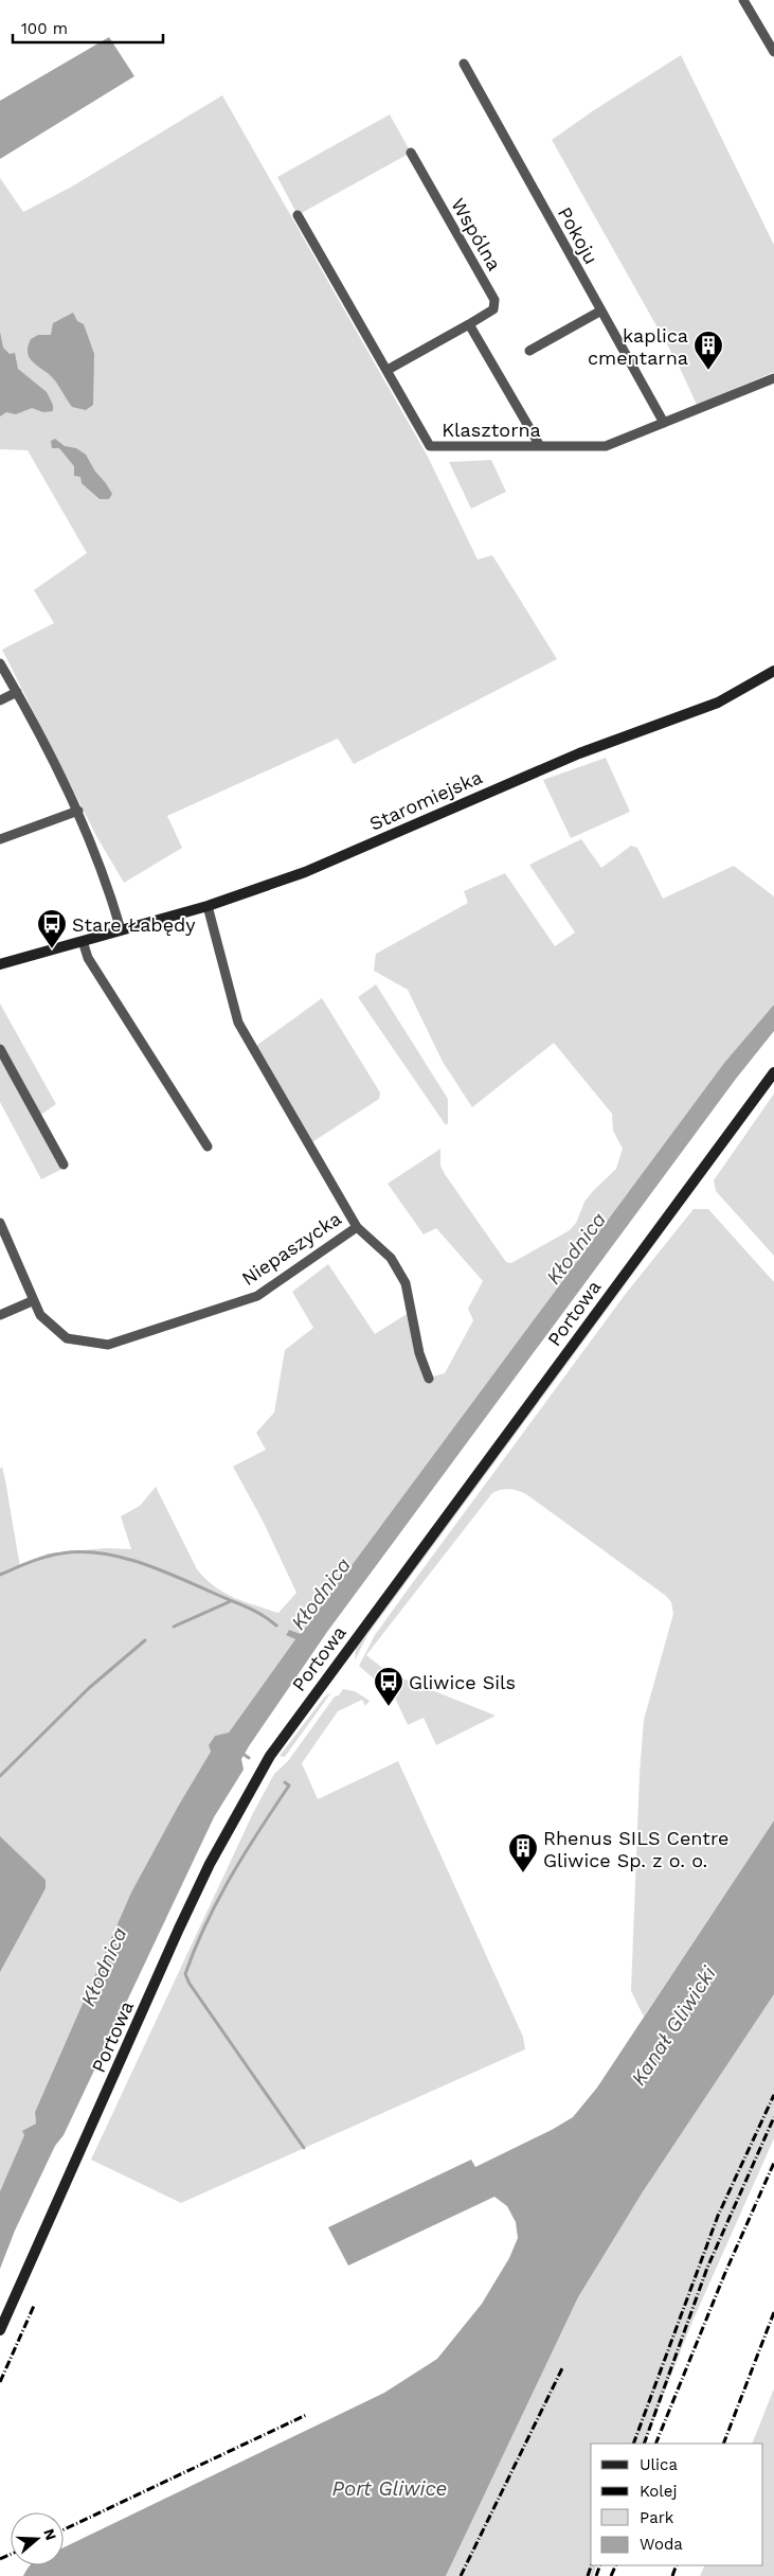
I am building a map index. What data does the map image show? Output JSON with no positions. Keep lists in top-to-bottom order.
{
  "streets": {
    "street": [
      "Wspólna",
      "Pokoju",
      "Klasztorna",
      "Staromiejska",
      "Niepaszycka",
      "Portowa"
    ]
  },
  "crossings": [
    ["Wspólna", "Klasztorna"],
    ["Pokoju", "Klasztorna"],
    ["Staromiejska", "Niepaszycka"]
  ],
  "water": ["Kłodnica", "Kanał Gliwicki", "Port Gliwice"],
  "places": {
    "building": ["kaplica cmentarna", "Rhenus SILS Centre Gliwice Sp. z o. o."],
    "bus stop": ["Stare Łabędy", "Gliwice Sils"]
  },
  "legend": [
    "Ulica",
    "Kolej",
    "Park",
    "Woda"
  ],
  "scale_bar": "100 m",
  "north": "right"
}
